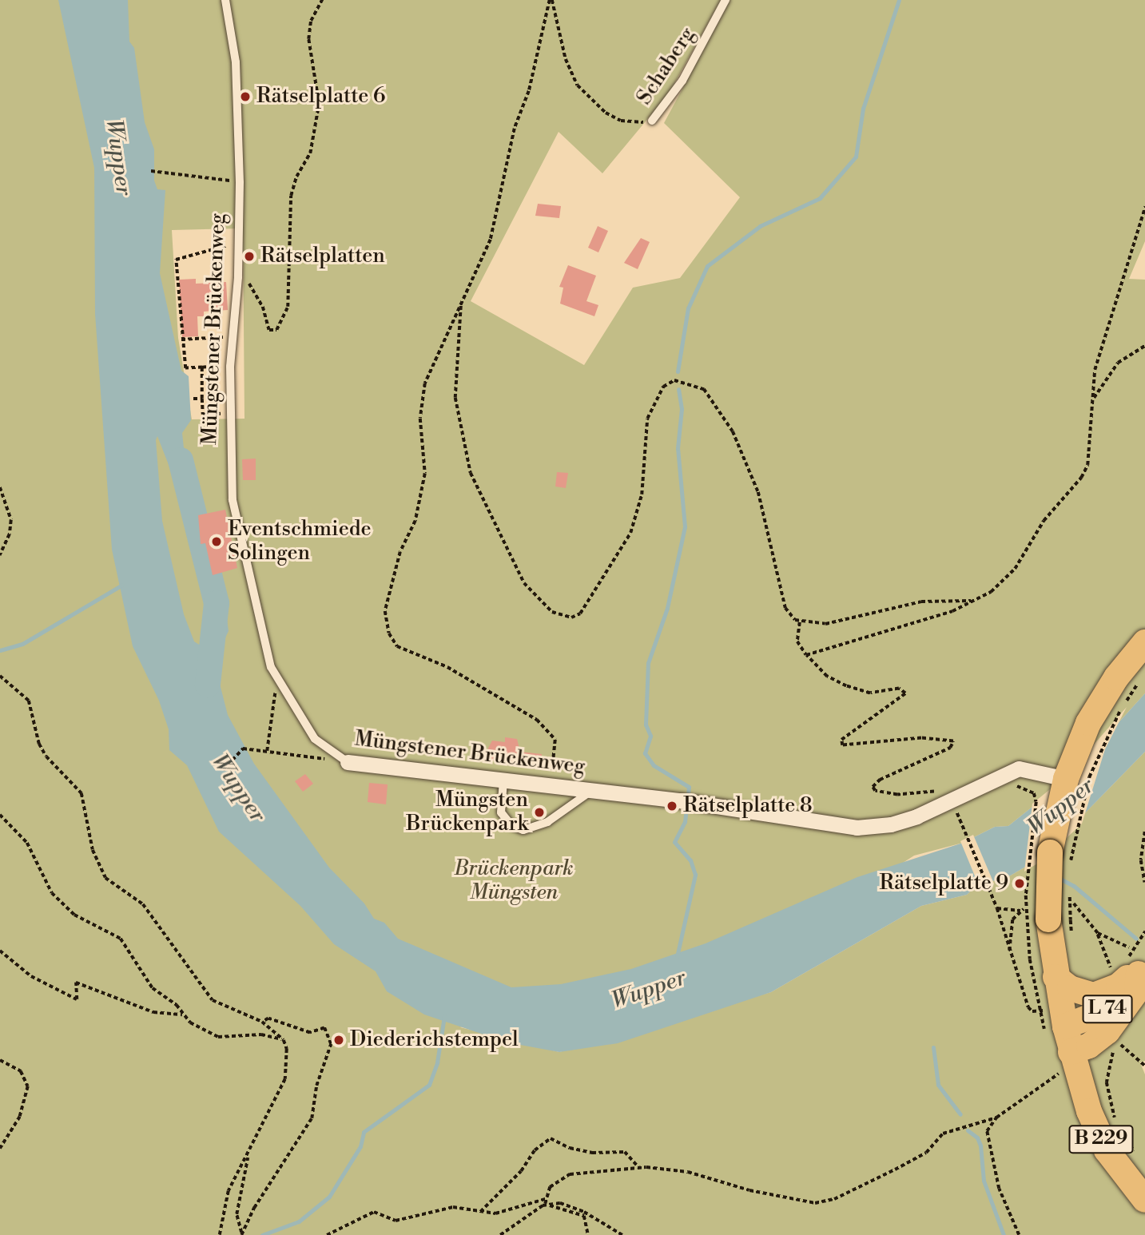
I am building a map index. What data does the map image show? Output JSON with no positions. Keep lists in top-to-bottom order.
{
  "streets": {
    "main road": ["L 74", "B 229"],
    "street": ["Müngstener Brückenweg"],
    "lane": ["Schaberg"]
  },
  "crossings": [
    ["Müngstener Brückenweg", "B 229"],
    ["L 74", "B 229"]
  ],
  "water": ["Wupper"],
  "parks": ["Brückenpark Müngsten"],
  "places": [
    "Rätselplatte 6",
    "Rätselplatten",
    "Eventschmiede Solingen",
    "Rätselplatte 8",
    "Müngsten Brückenpark",
    "Rätselplatte 9",
    "Diederichstempel"
  ]
}
